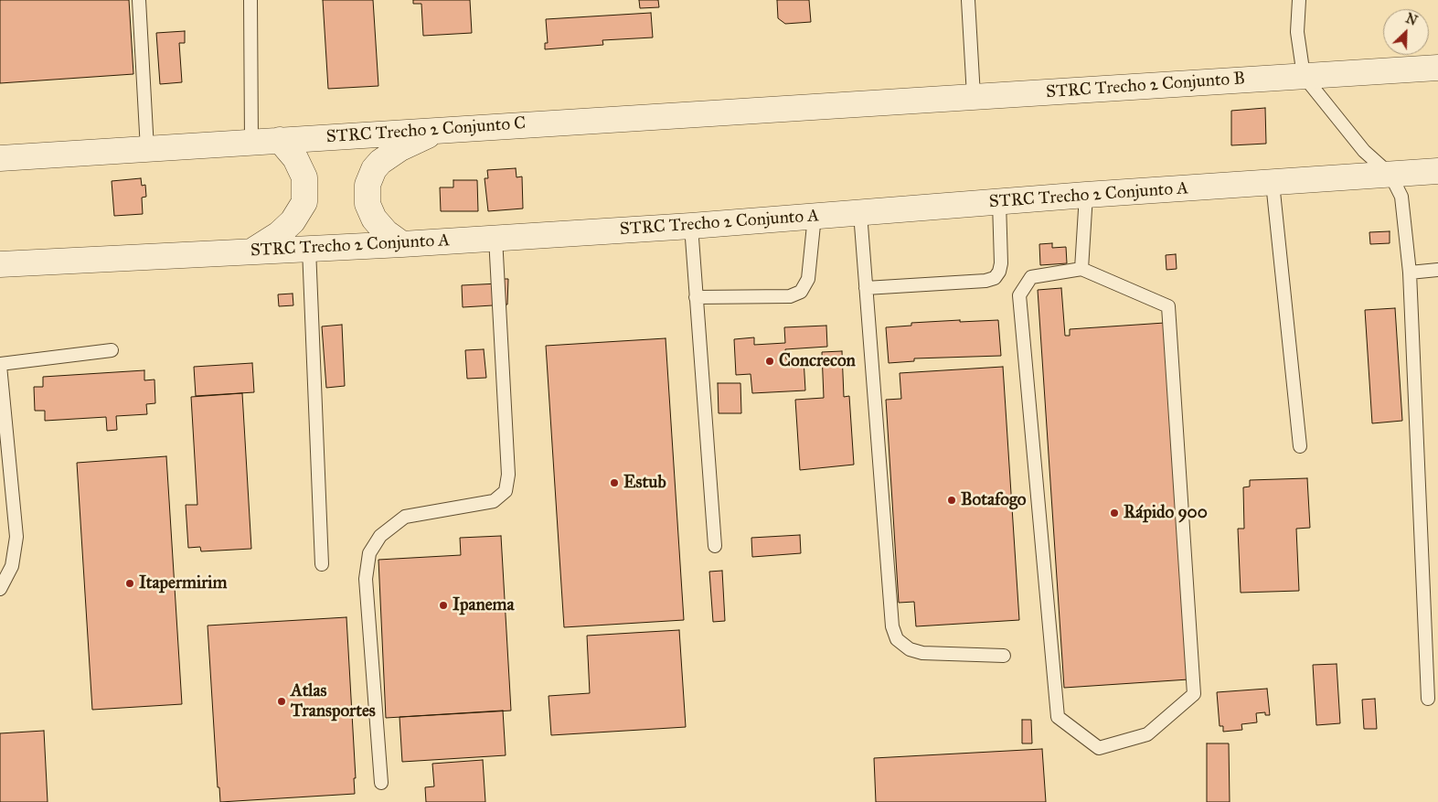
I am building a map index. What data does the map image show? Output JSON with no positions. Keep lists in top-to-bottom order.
{
  "streets": {
    "street": ["STRC Trecho 2 Conjunto B", "STRC Trecho 2 Conjunto C", "STRC Trecho 2 Conjunto A"]
  },
  "crossings": [
    ["STRC Trecho 2 Conjunto B", "STRC Trecho 2 Conjunto C"]
  ],
  "places": [
    "Concrecon",
    "Estub",
    "Botafogo",
    "Rápido 900",
    "Itapermirim",
    "Ipanema",
    "Atlas Transportes"
  ],
  "north": "top right"
}
